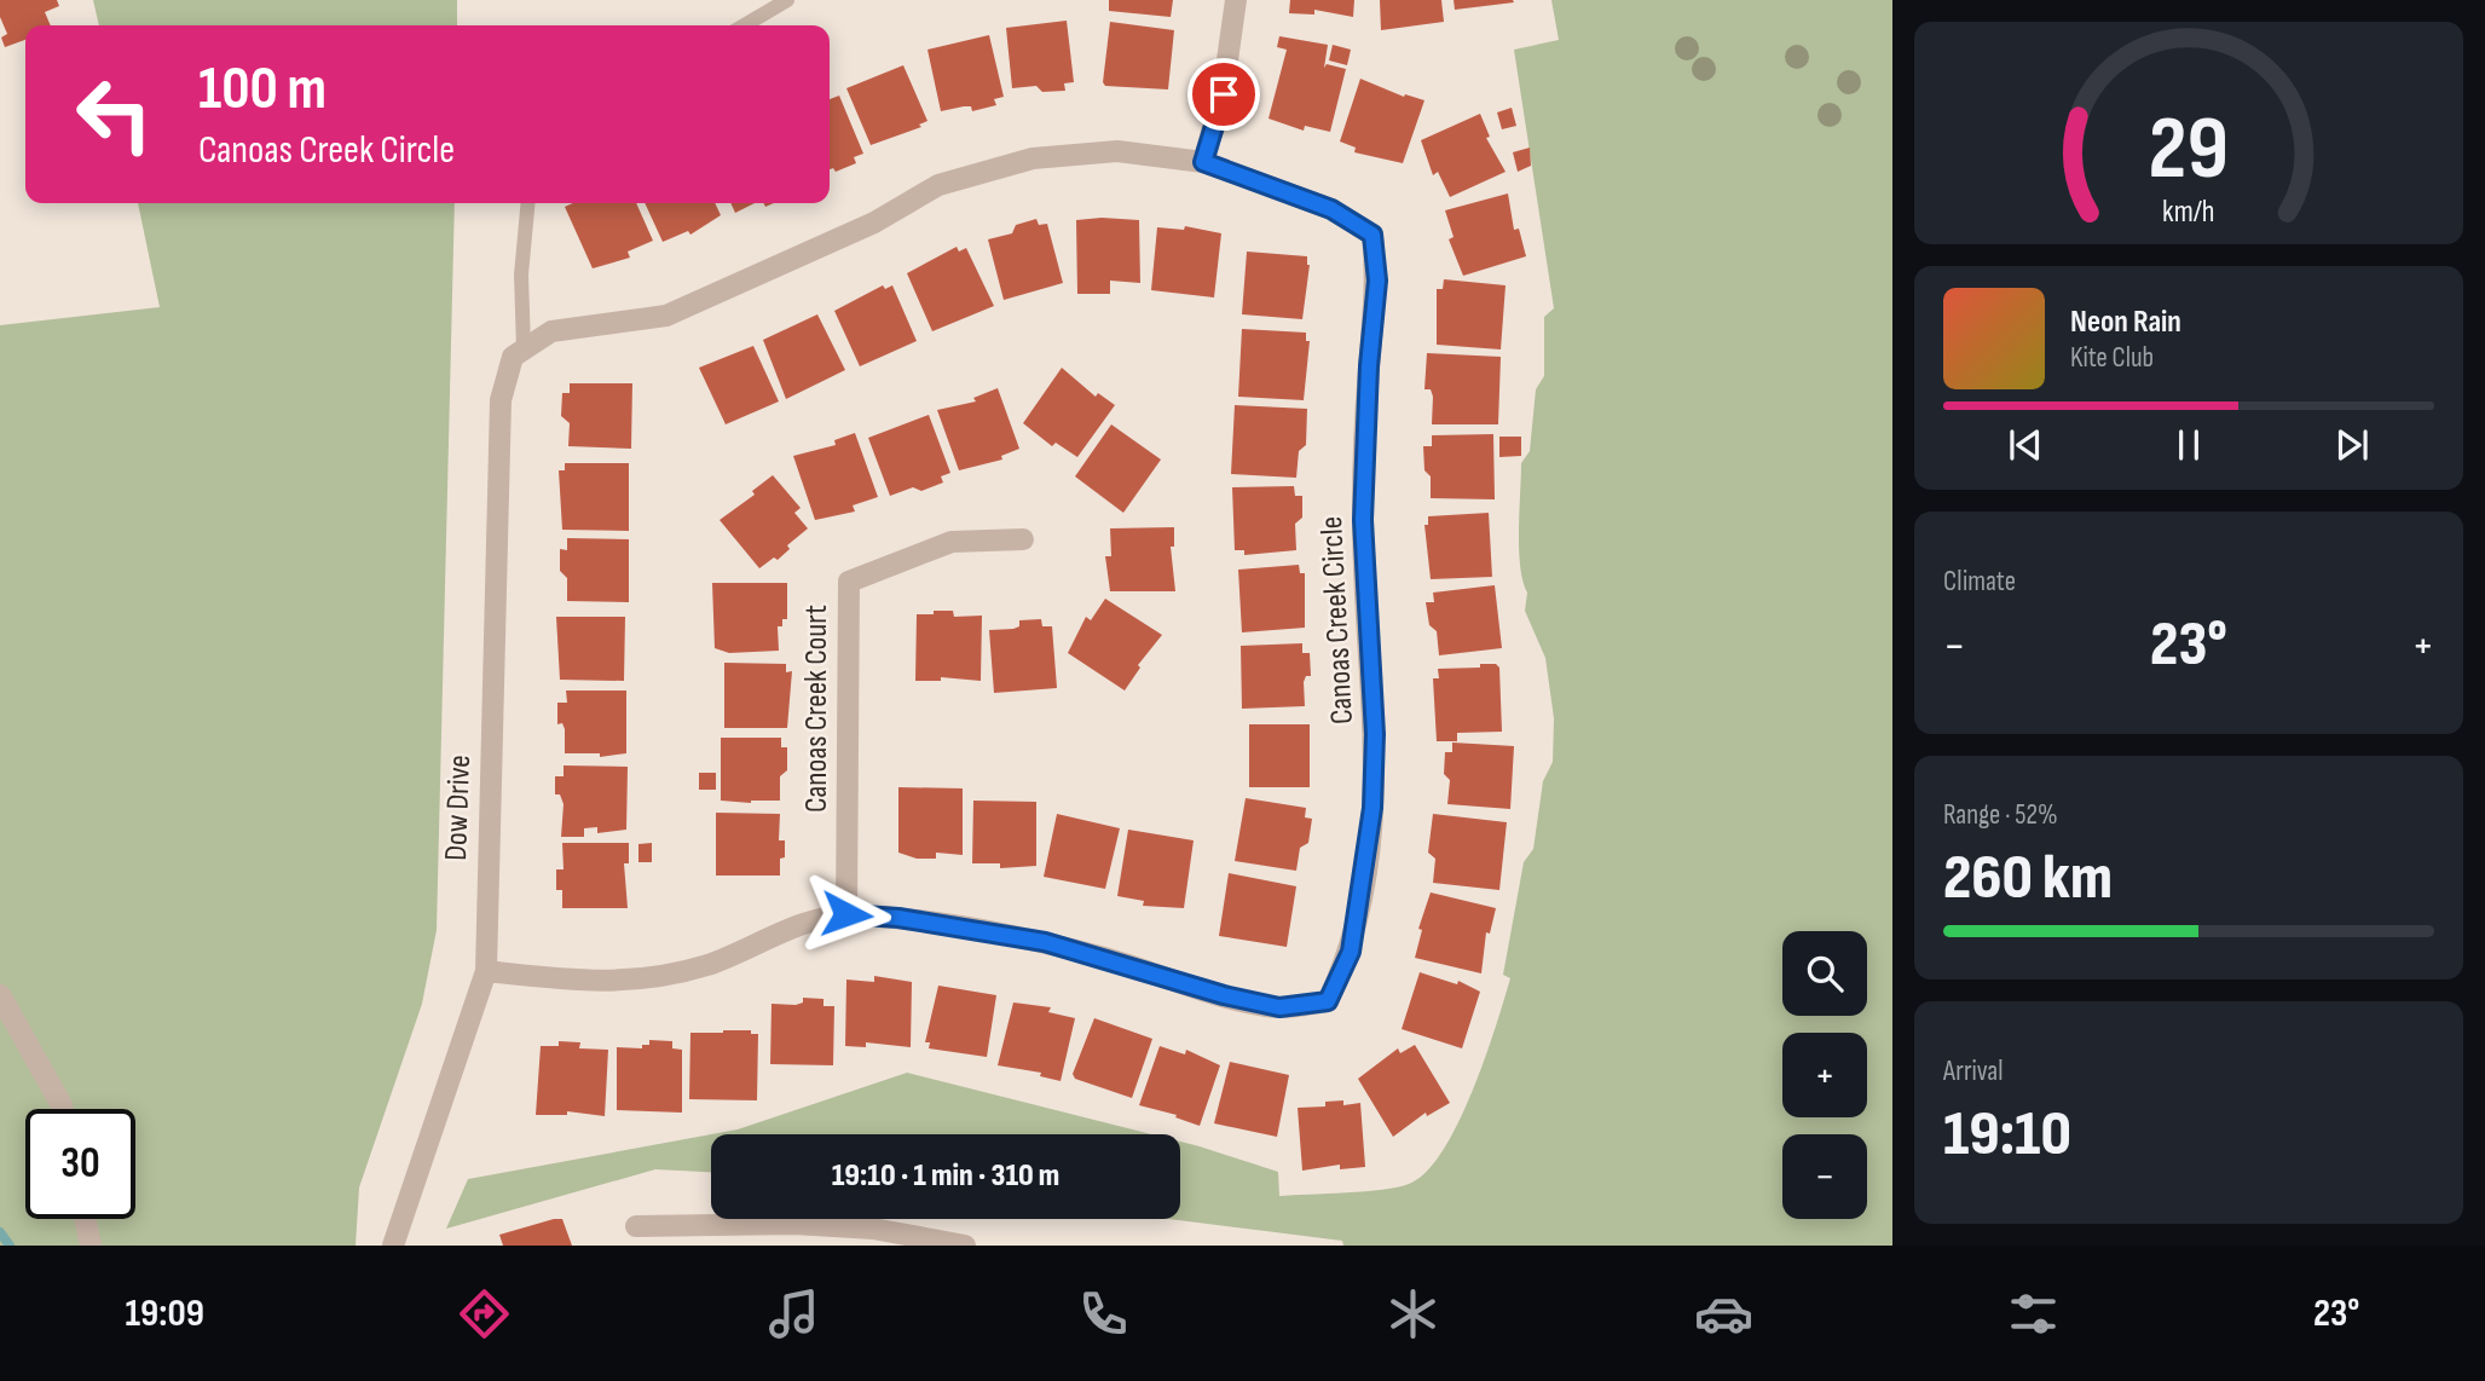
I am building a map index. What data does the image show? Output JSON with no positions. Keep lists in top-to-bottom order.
{
  "streets": {
    "street": ["Canoas Creek Circle", "Canoas Creek Court", "Dow Drive"]
  },
  "crossings": [
    ["Canoas Creek Circle", "Canoas Creek Court"],
    ["Canoas Creek Circle", "Dow Drive"]
  ],
  "page": {
    "turn": ["100 m", "Canoas Creek Circle"],
    "song": ["Neon Rain", "Kite Club"],
    "tile": [
      "Climate",
      ["Range · 52%", "260 km"],
      ["Arrival", "19:10"]
    ],
    "heat": ["−", "23°", "+"],
    "map_buttons": ["+", "−"],
    "limit": "30",
    "trip": "19:10 · 1 min · 310 m",
    "tabs": ["19:09", "23°"],
    "gauge": ["29", "km/h"]
  }
}
